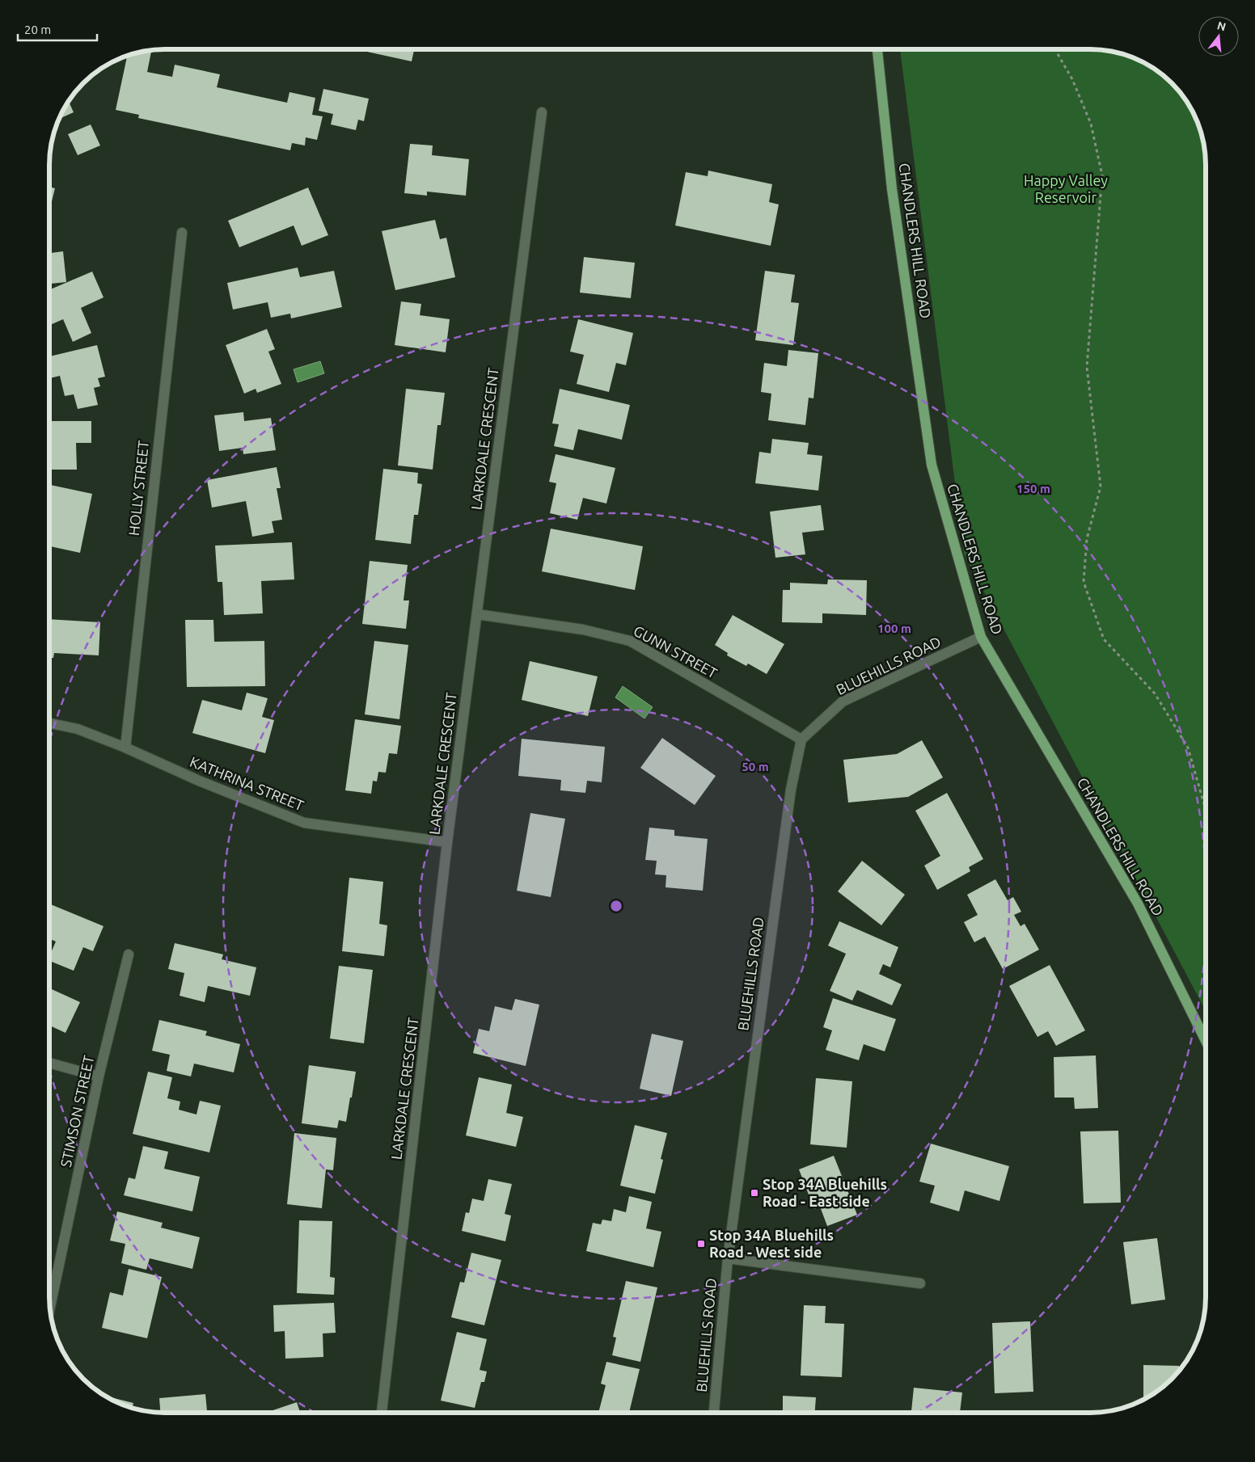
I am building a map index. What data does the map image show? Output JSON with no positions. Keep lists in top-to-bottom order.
{
  "streets": {
    "main road": ["CHANDLERS HILL ROAD"],
    "street": [
      "LARKDALE CRESCENT",
      "HOLLY STREET",
      "GUNN STREET",
      "BLUEHILLS ROAD",
      "KATHRINA STREET",
      "STIMSON STREET"
    ]
  },
  "crossings": [
    ["CHANDLERS HILL ROAD", "BLUEHILLS ROAD"],
    ["LARKDALE CRESCENT", "GUNN STREET"],
    ["LARKDALE CRESCENT", "KATHRINA STREET"],
    ["HOLLY STREET", "KATHRINA STREET"],
    ["GUNN STREET", "BLUEHILLS ROAD"]
  ],
  "parks": ["Happy Valley Reservoir"],
  "places": {
    "transit": ["Stop 34A Bluehills Road - East side", "Stop 34A Bluehills Road - West side"]
  },
  "scale_bar": "20 m",
  "north": "top",
  "rings": ["150 m", "100 m", "50 m"]
}
